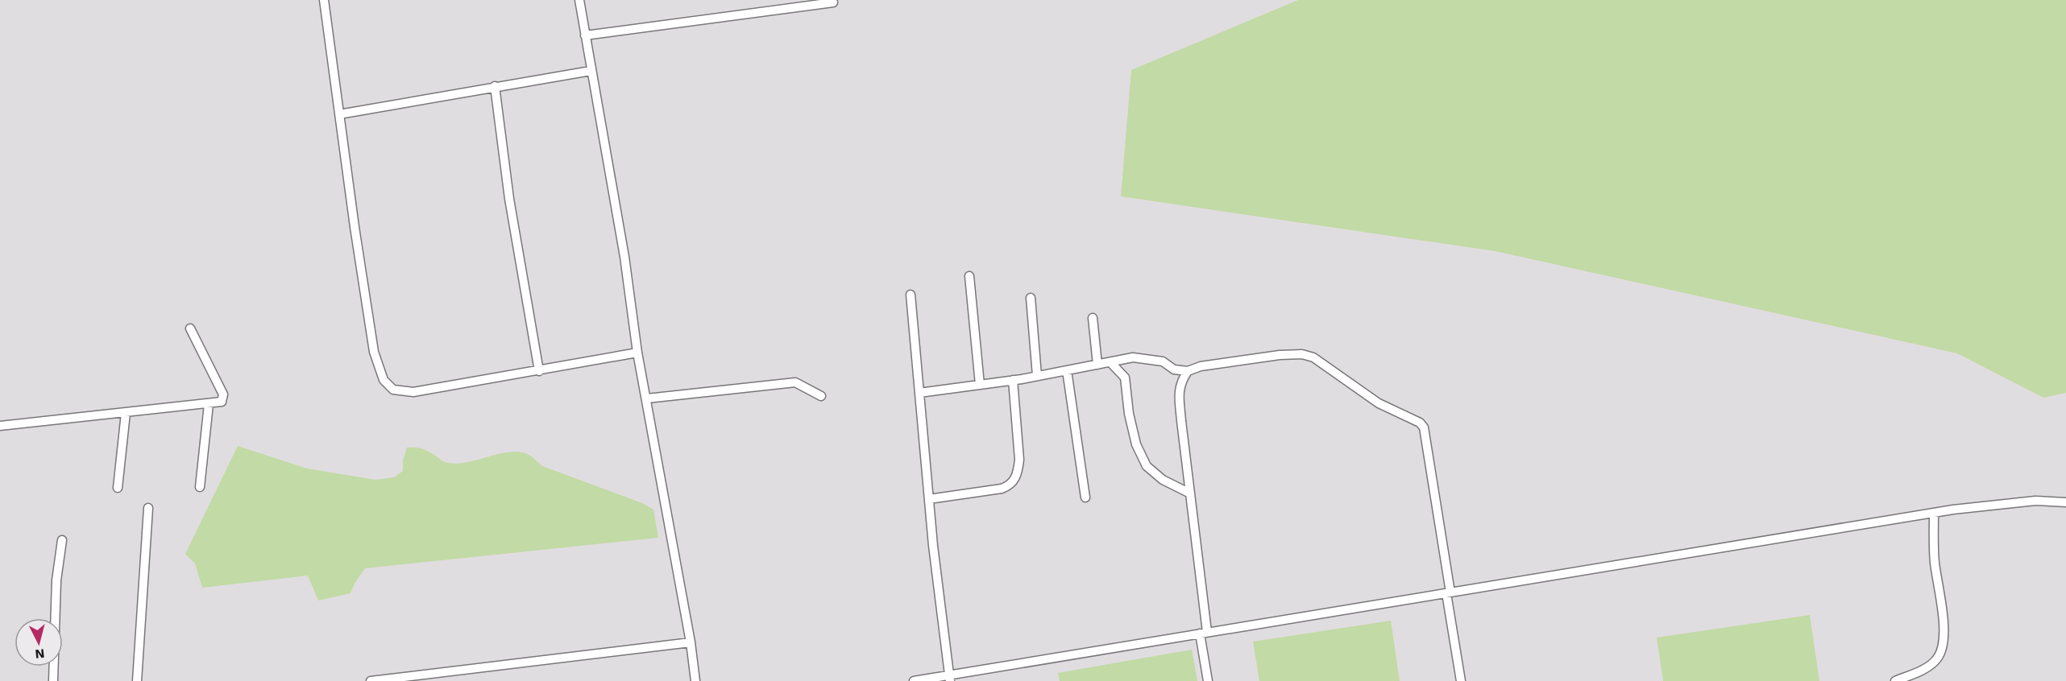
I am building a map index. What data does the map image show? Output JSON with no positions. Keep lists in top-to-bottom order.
{
  "north": "bottom"
}
